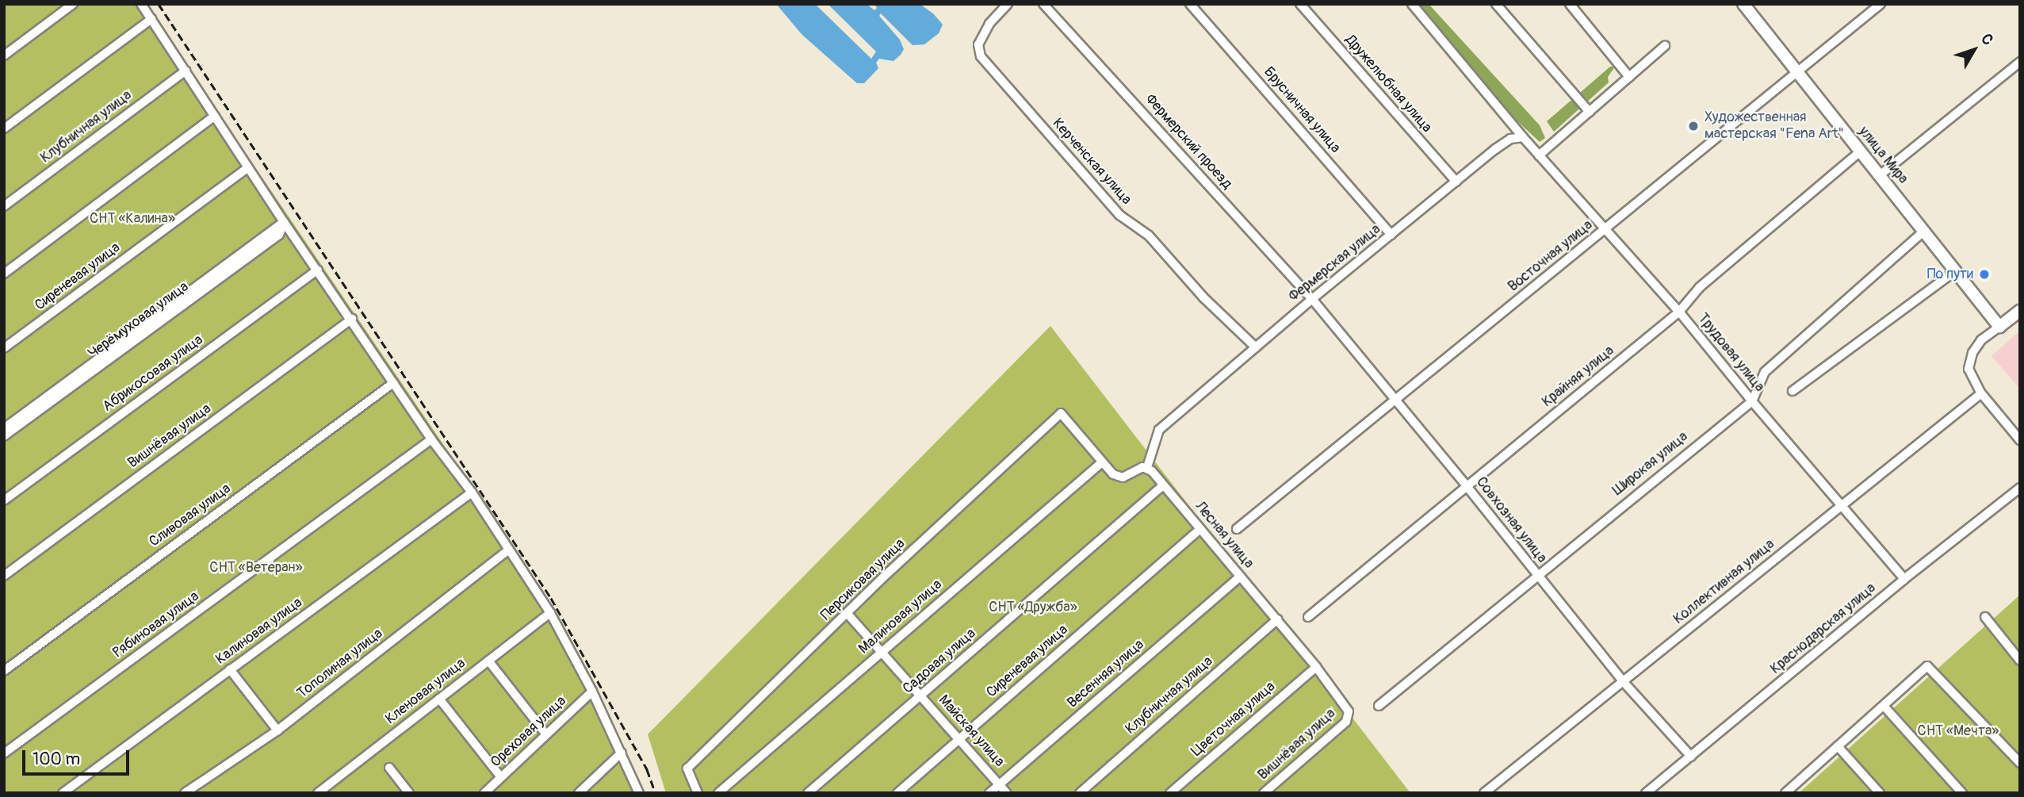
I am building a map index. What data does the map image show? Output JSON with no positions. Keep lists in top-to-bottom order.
{
  "streets": {
    "street": [
      "Дружелюбная улица",
      "Брусничная улица",
      "Клубничная улица",
      "Фермерский проезд",
      "улица Мира",
      "Керченская улица",
      "Восточная улица",
      "Фермерская улица",
      "Сиреневая улица",
      "Черёмуховая улица",
      "Трудовая улица",
      "Абрикосовая улица",
      "Крайняя улица",
      "Вишнёвая улица",
      "Широкая улица",
      "Сливовая улица",
      "Совхозная улица",
      "Лесная улица",
      "Персиковая улица",
      "Коллективная улица",
      "Малиновая улица",
      "Рябиновая улица",
      "Краснодарская улица",
      "Калиновая улица",
      "Садовая улица",
      "Тополиная улица",
      "Весенняя улица",
      "Кленовая улица",
      "Цветочная улица",
      "Майская улица",
      "Ореховая улица"
    ]
  },
  "crossings": [
    ["Дружелюбная улица", "Фермерская улица"],
    ["Брусничная улица", "Фермерская улица"],
    ["Клубничная улица", "Лесная улица"],
    ["Фермерский проезд", "Фермерская улица"],
    ["Фермерский проезд", "Совхозная улица"],
    ["улица Мира", "Восточная улица"],
    ["улица Мира", "Крайняя улица"],
    ["улица Мира", "Широкая улица"],
    ["Керченская улица", "Фермерская улица"],
    ["Восточная улица", "Трудовая улица"],
    ["Восточная улица", "Совхозная улица"],
    ["Фермерская улица", "Трудовая улица"],
    ["Фермерская улица", "Совхозная улица"],
    ["Фермерская улица", "Лесная улица"],
    ["Сиреневая улица", "Лесная улица"],
    ["Сиреневая улица", "Майская улица"],
    ["Трудовая улица", "Крайняя улица"],
    ["Трудовая улица", "Широкая улица"],
    ["Трудовая улица", "Коллективная улица"],
    ["Трудовая улица", "Краснодарская улица"],
    ["Крайняя улица", "Совхозная улица"],
    ["Вишнёвая улица", "Лесная улица"],
    ["Широкая улица", "Совхозная улица"],
    ["Совхозная улица", "Коллективная улица"],
    ["Совхозная улица", "Краснодарская улица"],
    ["Лесная улица", "Садовая улица"],
    ["Лесная улица", "Весенняя улица"],
    ["Лесная улица", "Цветочная улица"],
    ["Персиковая улица", "Малиновая улица"],
    ["Персиковая улица", "Майская улица"],
    ["Малиновая улица", "Майская улица"],
    ["Садовая улица", "Майская улица"],
    ["Весенняя улица", "Майская улица"]
  ],
  "parks": [
    "СНТ «Калина»",
    "СНТ «Ветеран»",
    "СНТ «Дружба»",
    "СНТ «Мечта»"
  ],
  "places": ["Художественная мастерская \"Fena Art\"", "По пути"],
  "scale_bar": "100 m",
  "north": "top right"
}
